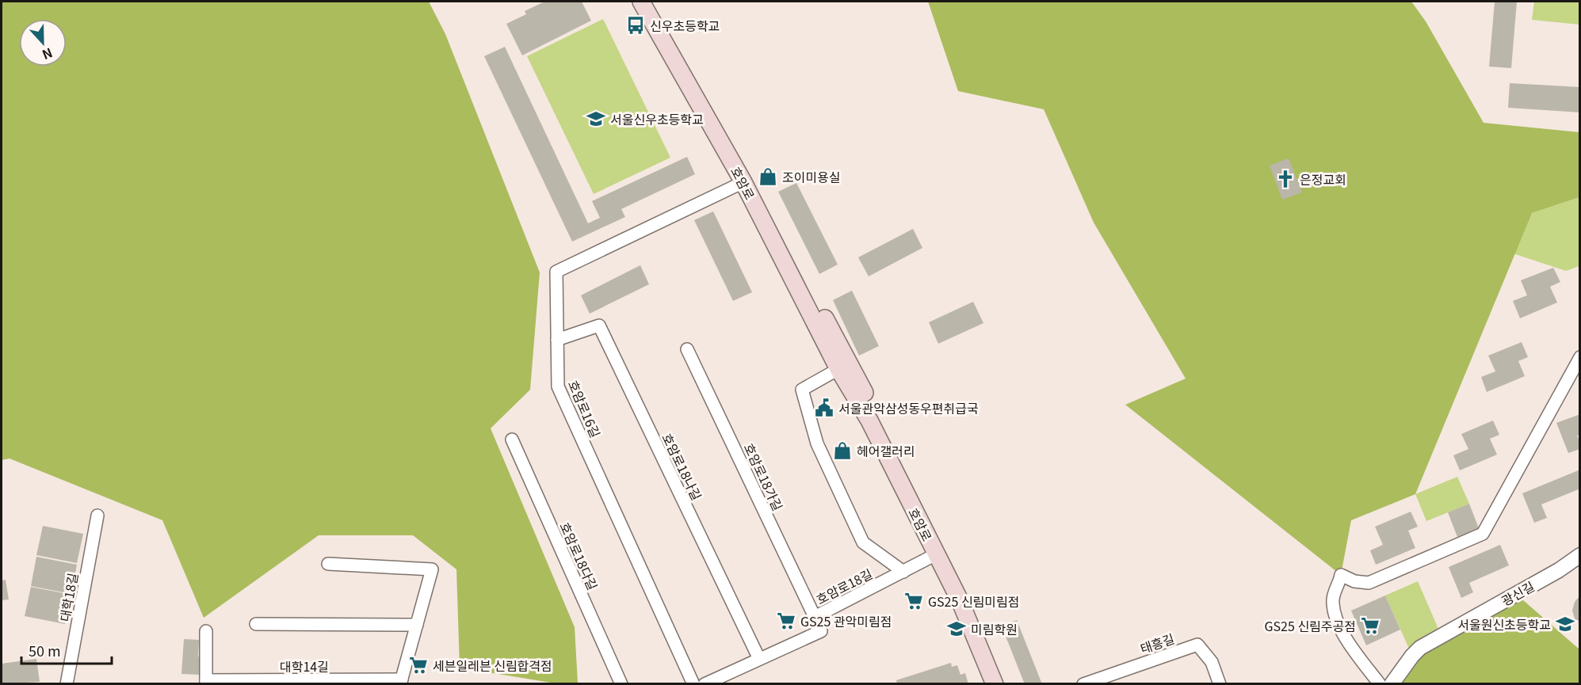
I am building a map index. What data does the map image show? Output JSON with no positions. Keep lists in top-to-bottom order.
{
  "streets": {
    "main road": ["호암로"],
    "street": [
      "호암로16길",
      "호암로18나길",
      "호암로18가길",
      "호암로18다길",
      "호암로18길",
      "광신길",
      "대학18길",
      "태흥길",
      "대학14길"
    ]
  },
  "crossings": [
    ["호암로", "호암로16길"],
    ["호암로", "호암로18길"],
    ["호암로16길", "호암로18나길"],
    ["호암로18나길", "호암로18길"],
    ["호암로18가길", "호암로18길"]
  ],
  "places": {
    "bus stop": ["신우초등학교"],
    "school or university": ["서울신우초등학교", "서울원신초등학교", "미림학원"],
    "shop": ["조이미용실", "헤어갤러리"],
    "church": ["은정교회"],
    "public building": ["서울관악삼성동우편취급국"],
    "supermarket": [
      "GS25 신림미림점",
      "GS25 관악미림점",
      "GS25 신림주공점",
      "세븐일레븐 신림합격점"
    ]
  },
  "scale_bar": "50 m",
  "north": "bottom"
}
